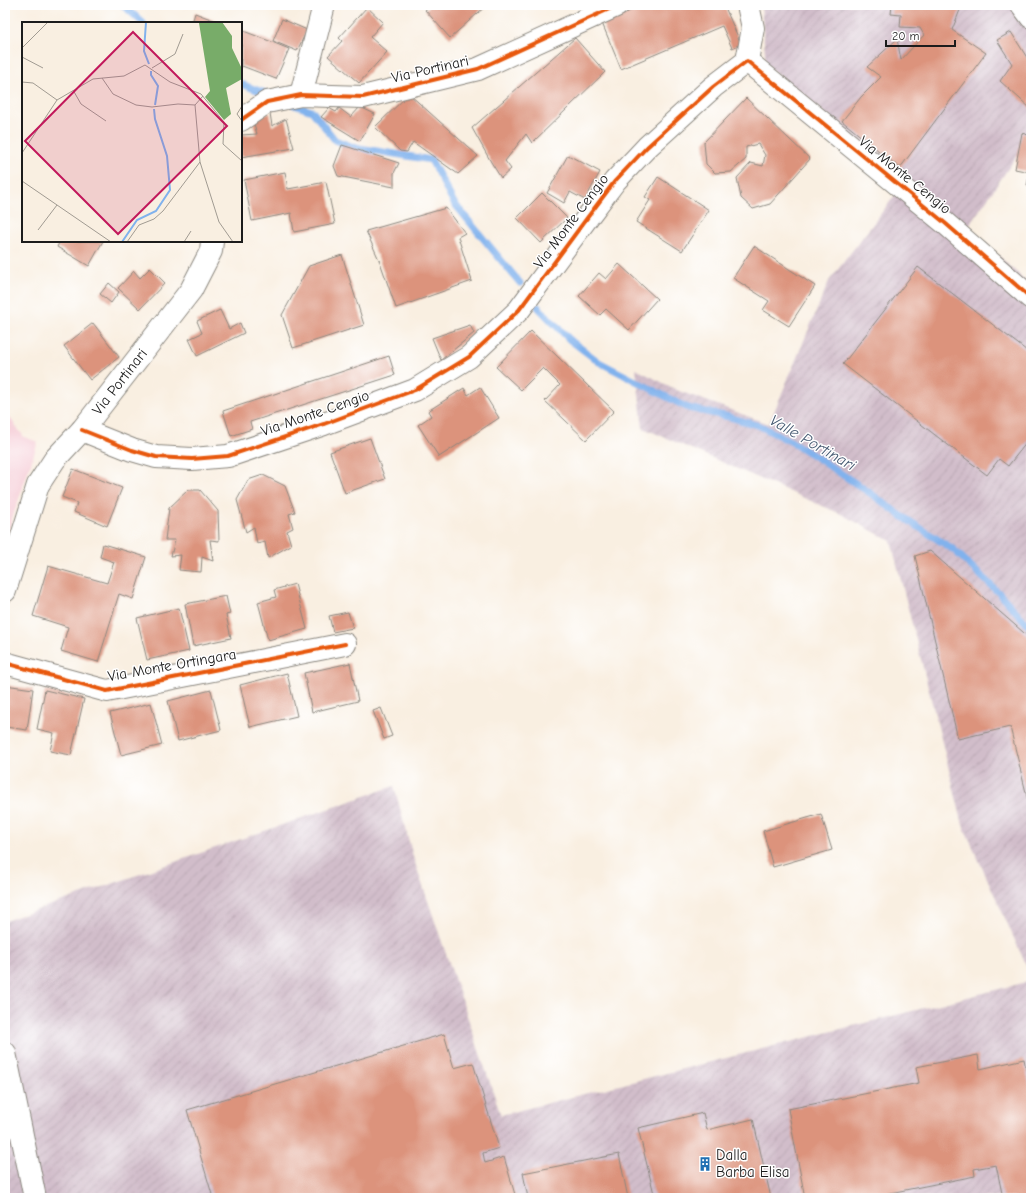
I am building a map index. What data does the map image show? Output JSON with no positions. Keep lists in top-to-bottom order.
{
  "streets": {
    "street": ["Via Portinari", "Via Monte Cengio", "Via Monte Ortingara"]
  },
  "crossings": [
    ["Via Portinari", "Via Monte Cengio"]
  ],
  "water": ["Valle Portinari"],
  "places": {
    "building": ["Dalla Barba Elisa"]
  },
  "scale_bar": "20 m"
}
